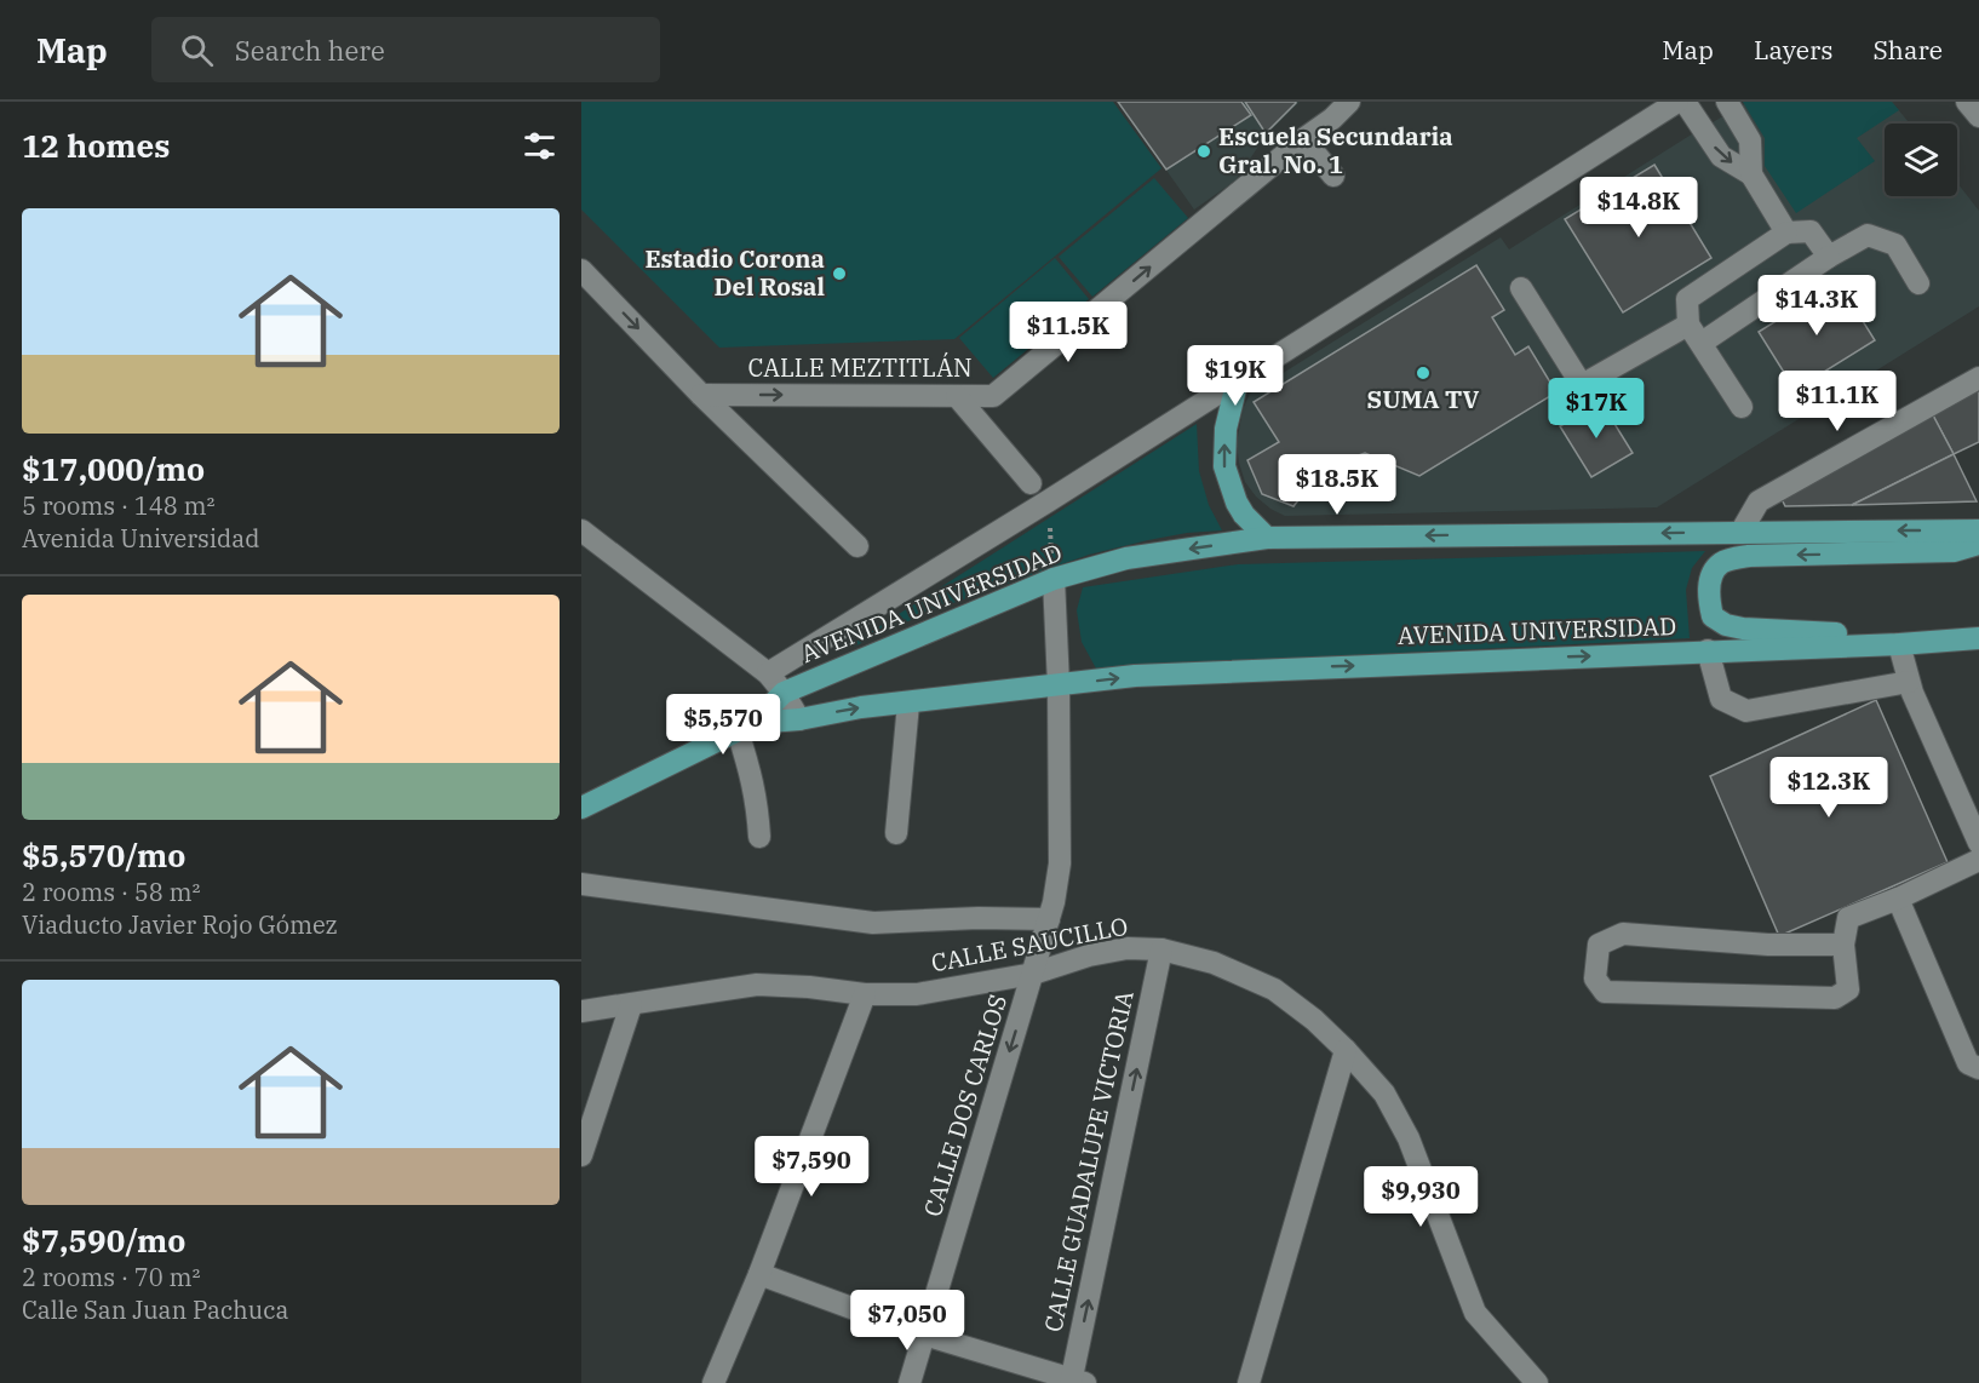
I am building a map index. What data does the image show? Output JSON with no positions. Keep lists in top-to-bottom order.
{
  "streets": {
    "main road": ["AVENIDA UNIVERSIDAD"],
    "street": [
      "CALLE MEZTITLÁN",
      "CALLE SAUCILLO",
      "CALLE DOS CARLOS",
      "CALLE GUADALUPE VICTORIA"
    ]
  },
  "crossings": [
    ["AVENIDA UNIVERSIDAD", "CALLE DOS CARLOS"],
    ["CALLE SAUCILLO", "CALLE DOS CARLOS"],
    ["CALLE SAUCILLO", "CALLE GUADALUPE VICTORIA"]
  ],
  "places": ["Escuela Secundaria Gral. No. 1", "Estadio Corona Del Rosal", "SUMA TV"],
  "page": {
    "header": "Map",
    "search": "Search here",
    "nav": ["Map", "Layers", "Share"],
    "heading": "12 homes",
    "price": [
      "$14.8K",
      "$14.3K",
      "$11.5K",
      "$19K",
      "$11.1K",
      "$17K",
      "$18.5K",
      "$5,570",
      "$12.3K",
      "$7,590",
      "$9,930",
      "$7,050"
    ],
    "list": [
      {
        "name": "$17,000/mo",
        "note": "5 rooms · 148 m² · Avenida Universidad"
      },
      {
        "name": "$5,570/mo",
        "note": "2 rooms · 58 m² · Viaducto Javier Rojo Gómez"
      },
      {
        "name": "$7,590/mo",
        "note": "2 rooms · 70 m² · Calle San Juan Pachuca"
      }
    ]
  }
}
